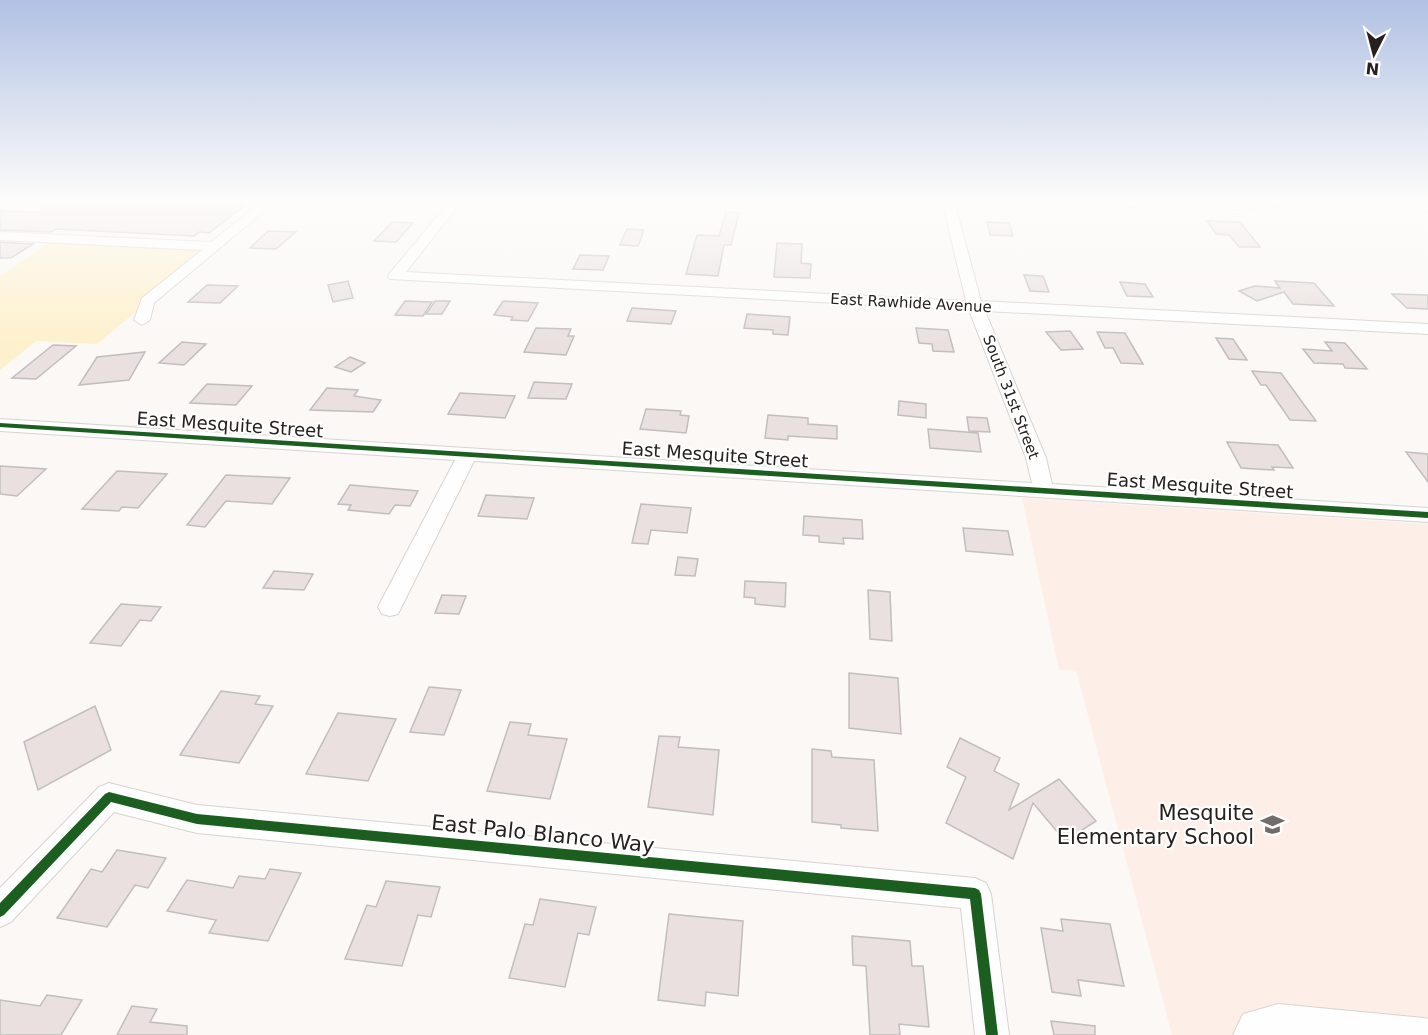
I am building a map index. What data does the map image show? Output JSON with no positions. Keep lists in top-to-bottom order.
{
  "streets": {
    "street": [
      "East Rawhide Avenue",
      "South 31st Street",
      "East Mesquite Street",
      "East Palo Blanco Way"
    ]
  },
  "crossings": [
    ["East Rawhide Avenue", "South 31st Street"],
    ["South 31st Street", "East Mesquite Street"]
  ],
  "places": {
    "school or university": ["Mesquite Elementary School"]
  },
  "north": "bottom"
}
